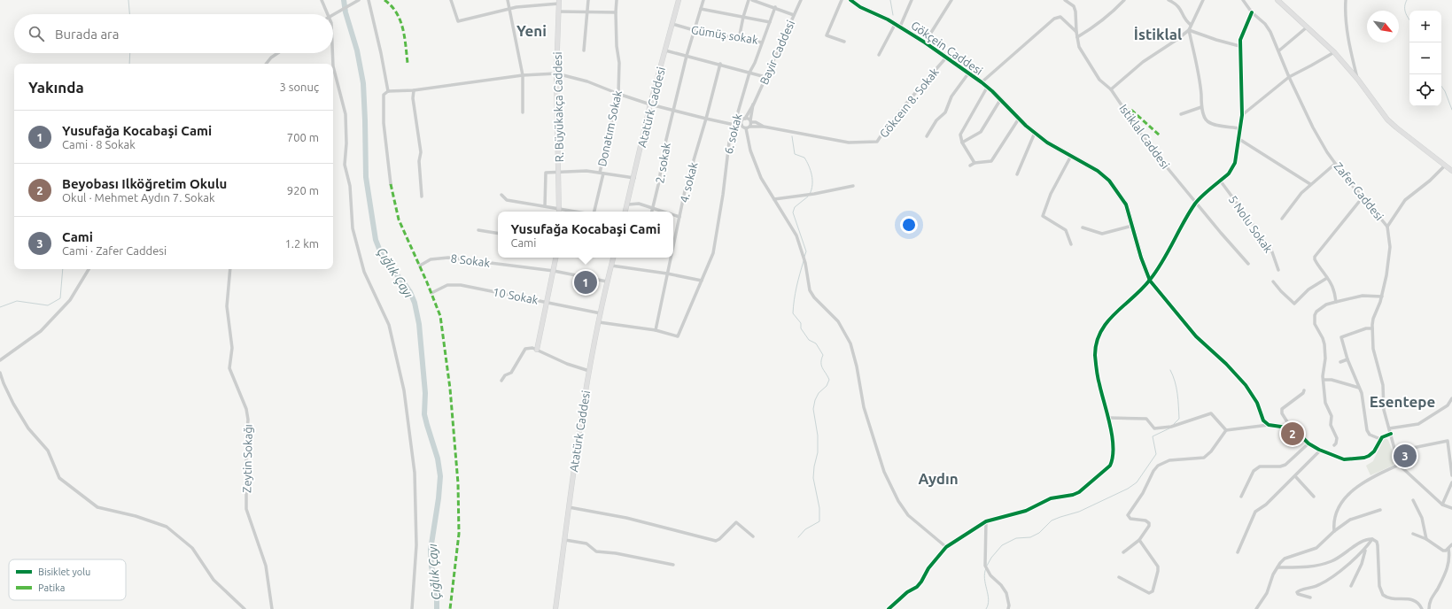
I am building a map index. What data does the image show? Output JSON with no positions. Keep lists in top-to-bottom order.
{
  "streets": {
    "street": [
      "Gümüş sokak",
      "Gökçein Caddesi",
      "Bayir Caddesi",
      "Gökceın 8. Sokak",
      "R. Büyükakça Caddesi",
      "Atatürk Caddesi",
      "Donatım Sokak",
      "6. sokak",
      "Istiklal Caddesi",
      "2. sokak",
      "4. sokak",
      "Zafer Caddesi",
      "5 Nolu Sokak",
      "8 Sokak",
      "10 Sokak",
      "Zeytin Sokağı"
    ]
  },
  "crossings": [
    ["Gümüş sokak", "Atatürk Caddesi"],
    ["Gümüş sokak", "6. sokak"],
    ["Gümüş sokak", "2. sokak"],
    ["Gökçein Caddesi", "Gökceın 8. Sokak"],
    ["Bayir Caddesi", "Gökceın 8. Sokak"],
    ["Atatürk Caddesi", "8 Sokak"],
    ["Atatürk Caddesi", "10 Sokak"],
    ["6. sokak", "4. sokak"]
  ],
  "districts": [
    "Yeni",
    "İstiklal",
    "Esentepe",
    "Aydın"
  ],
  "water": ["Çığlık Çayı"],
  "legend": ["Bisiklet yolu", "Patika"],
  "north": "bottom right",
  "page": {
    "map_buttons": ["+", "−"],
    "search": "Burada ara",
    "heading": ["Yakında", "3 sonuç"],
    "list": [
      {
        "mark": "1",
        "name": "Yusufağa Kocabaşi Cami",
        "note": "Cami · 8 Sokak",
        "value": "700 m"
      },
      {
        "mark": "2",
        "name": "Beyobası Ilköğretim Okulu",
        "note": "Okul · Mehmet Aydın 7. Sokak",
        "value": "920 m"
      },
      {
        "mark": "3",
        "name": "Cami",
        "note": "Cami · Zafer Caddesi",
        "value": "1.2 km"
      }
    ],
    "popup": ["Yusufağa Kocabaşi Cami", "Cami"],
    "pins": ["1", "2", "3"]
  }
}
